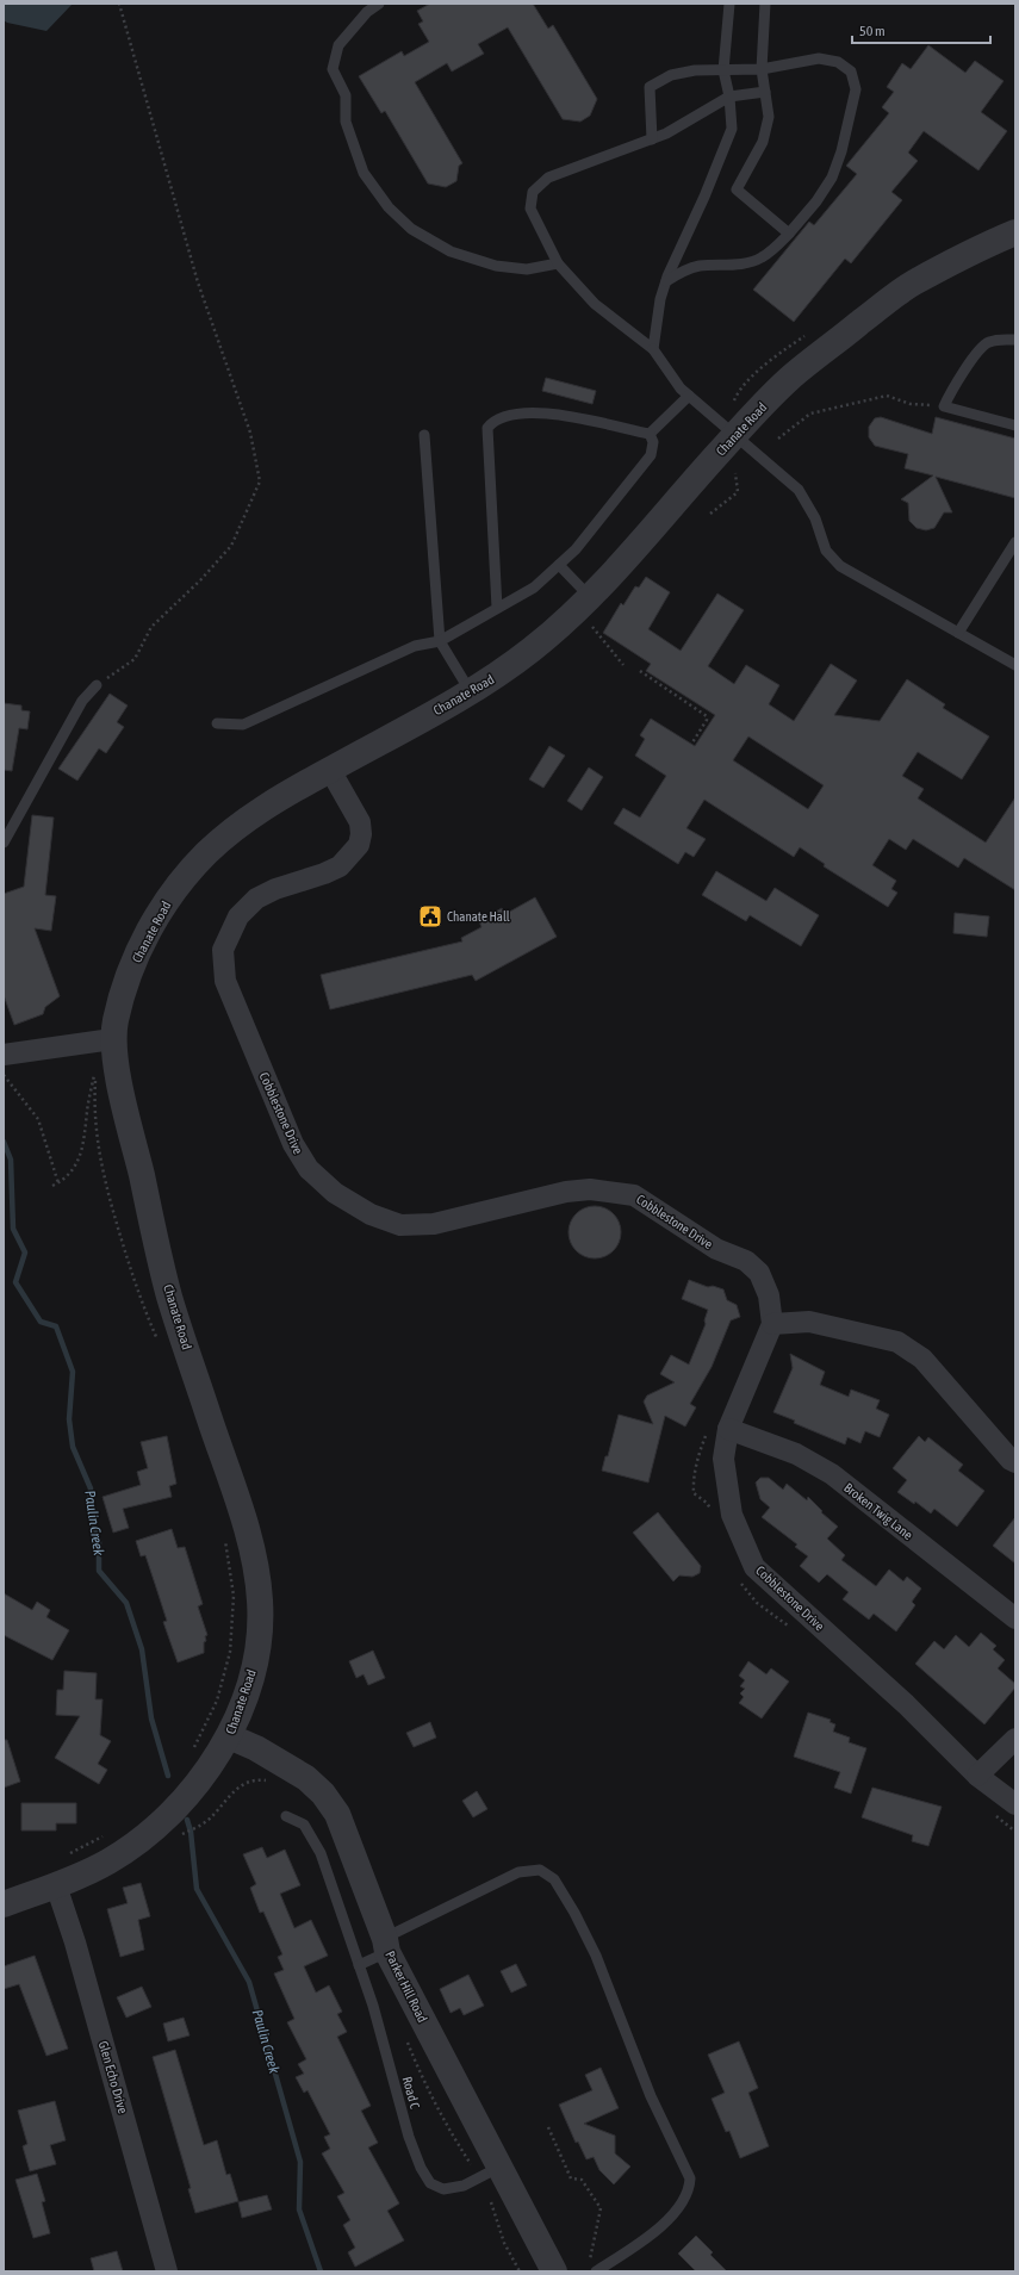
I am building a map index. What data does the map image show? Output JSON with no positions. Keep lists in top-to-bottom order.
{
  "streets": {
    "street": [
      "Chanate Road",
      "Cobblestone Drive",
      "Broken Twig Lane",
      "Parker Hill Road",
      "Glen Echo Drive"
    ],
    "lane": ["Road C"]
  },
  "crossings": [
    ["Chanate Road", "Cobblestone Drive"],
    ["Chanate Road", "Parker Hill Road"],
    ["Chanate Road", "Glen Echo Drive"],
    ["Cobblestone Drive", "Broken Twig Lane"],
    ["Parker Hill Road", "Road C"]
  ],
  "water": ["Paulin Creek"],
  "places": {
    "public building": ["Chanate Hall"]
  },
  "scale_bar": "50 m"
}
